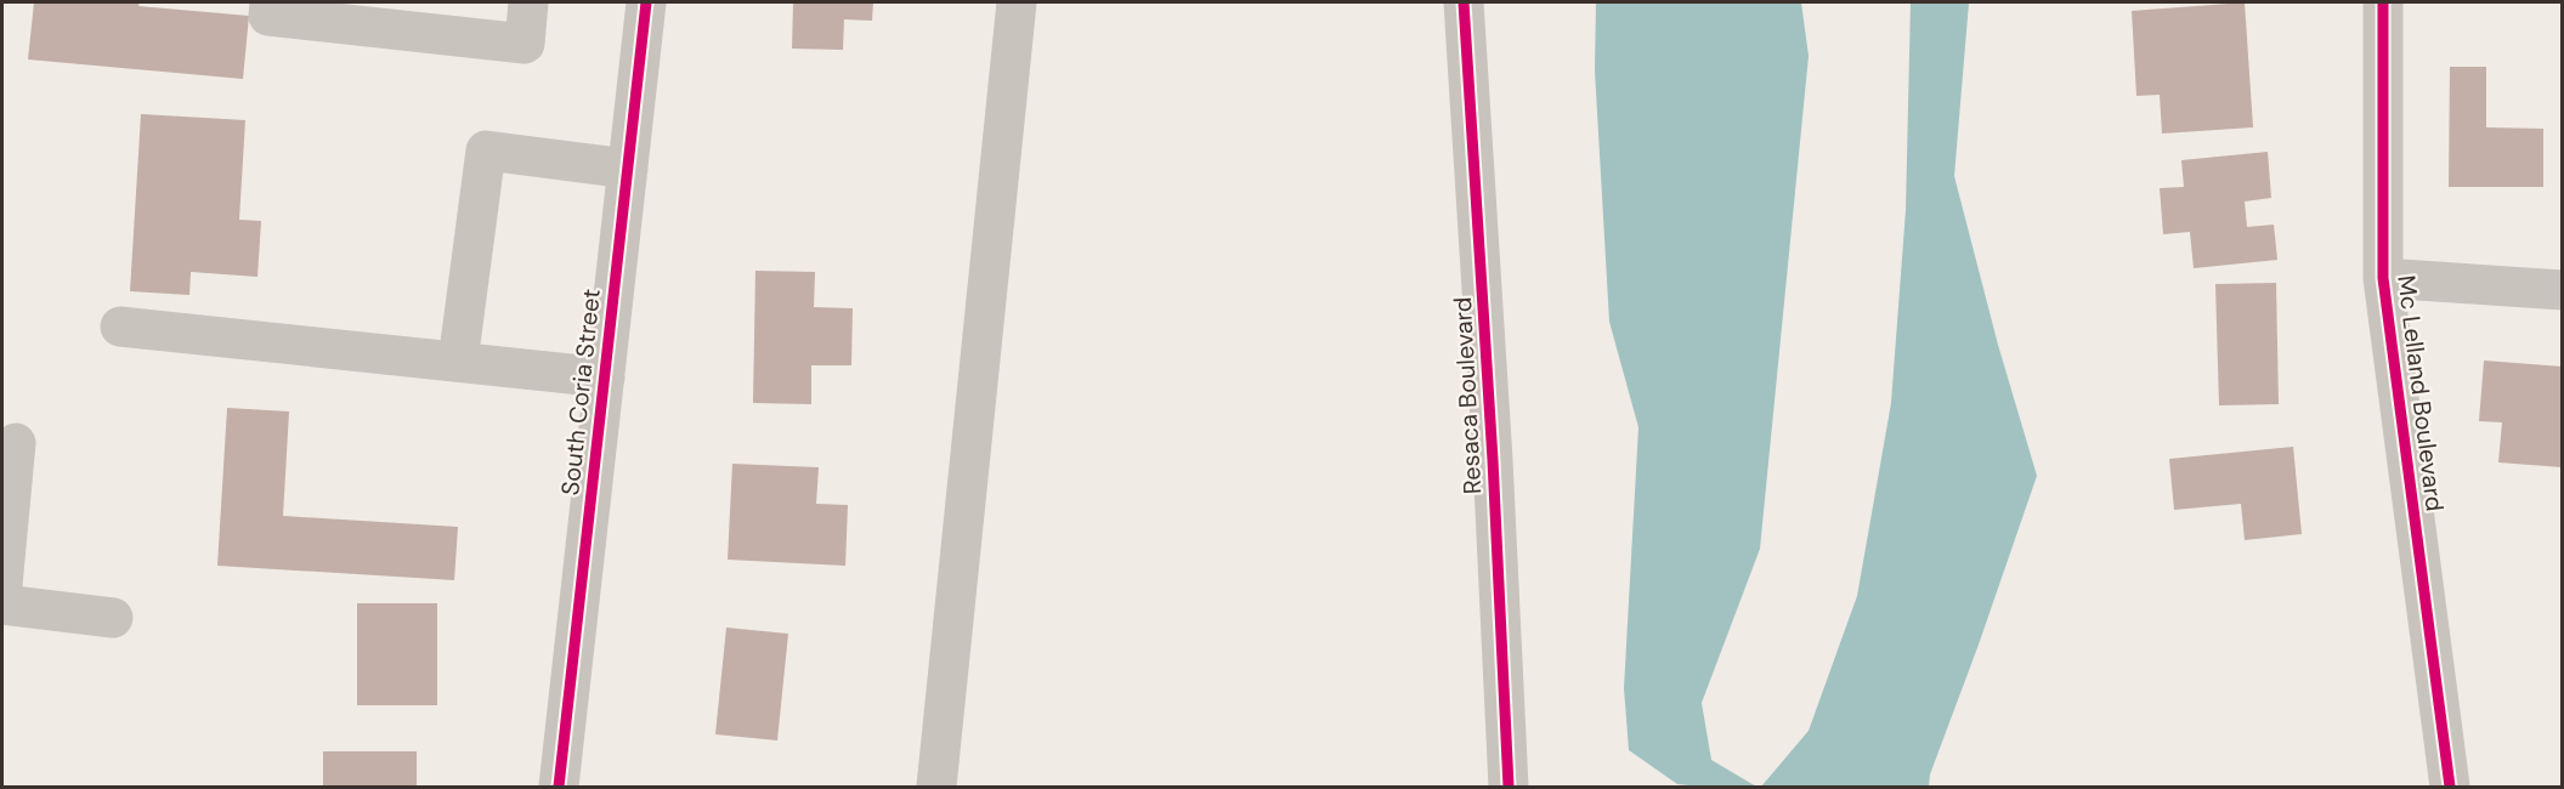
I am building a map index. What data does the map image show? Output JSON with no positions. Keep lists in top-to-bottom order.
{
  "streets": {
    "street": ["South Coria Street", "Mc Lelland Boulevard", "Resaca Boulevard"]
  }
}
